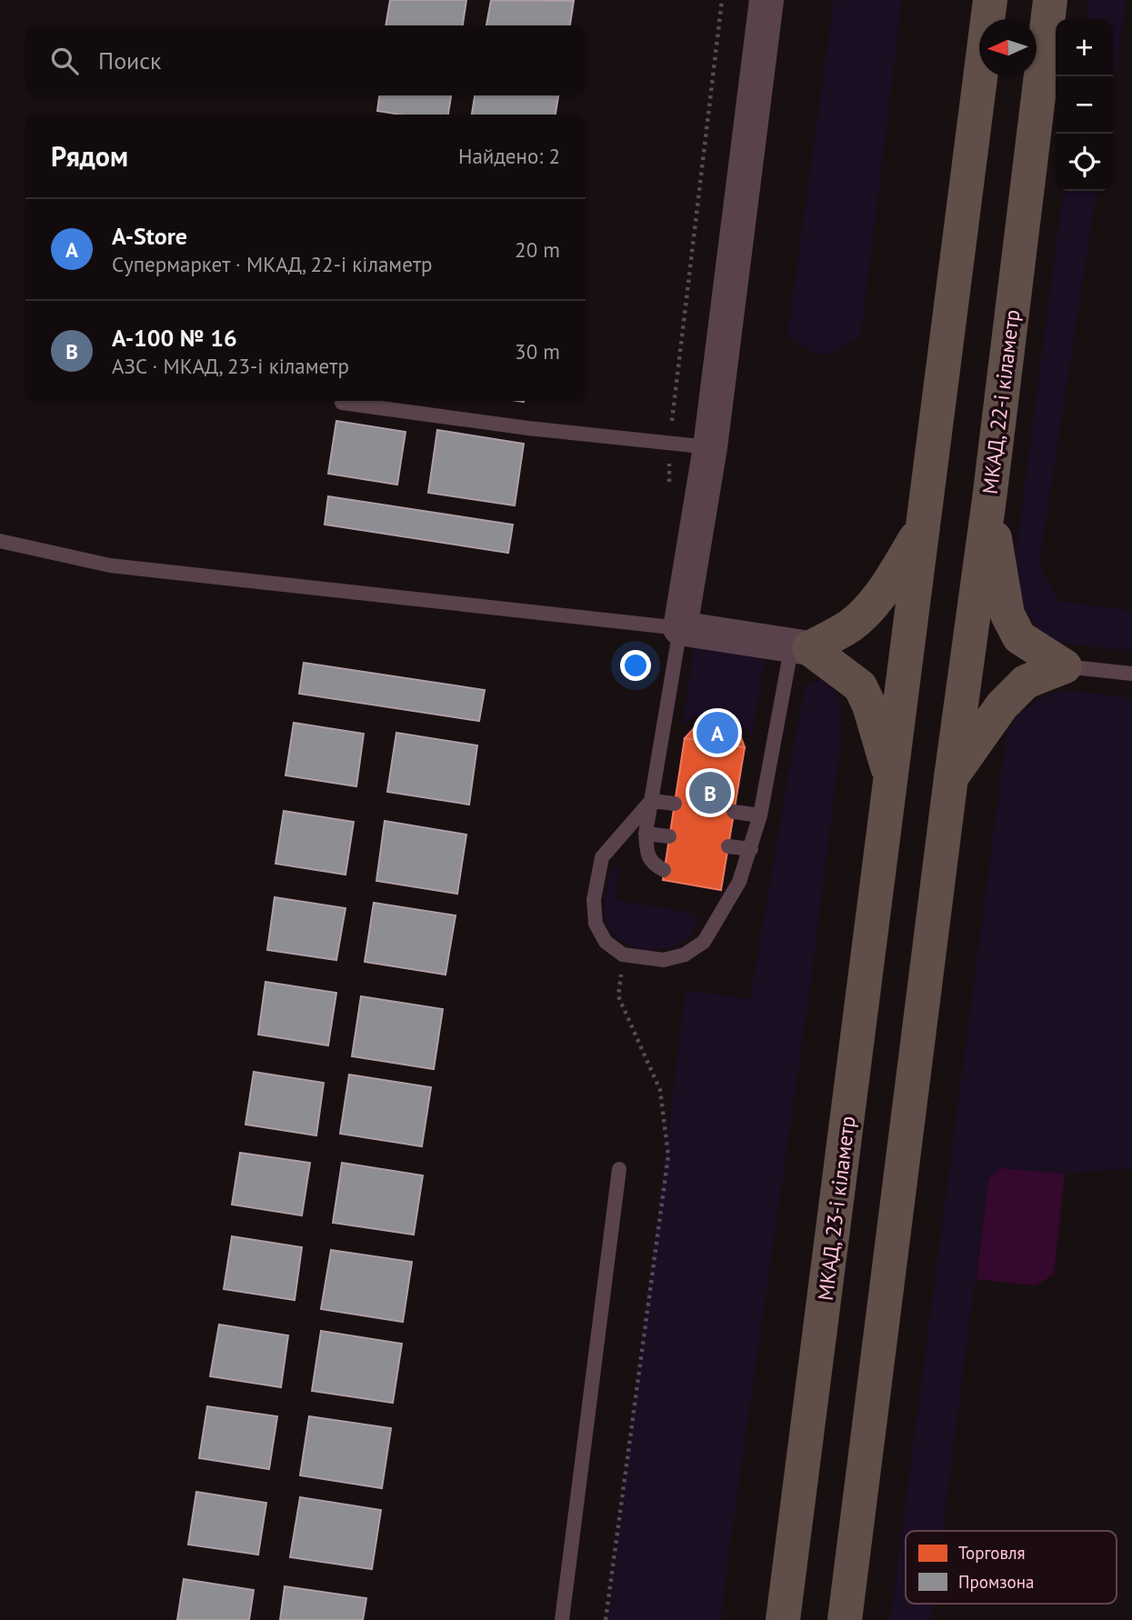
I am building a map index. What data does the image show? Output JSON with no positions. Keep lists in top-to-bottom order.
{
  "streets": {
    "highway": ["МКАД, 22-і кіламетр", "МКАД, 23-і кіламетр"]
  },
  "legend": ["Торговля", "Промзона"],
  "north": "left",
  "page": {
    "map_buttons": ["+", "−"],
    "search": "Поиск",
    "heading": ["Рядом", "Найдено: 2"],
    "list": [
      {
        "mark": "A",
        "name": "A-Store",
        "note": "Супермаркет · МКАД, 22-і кіламетр",
        "value": "20 m"
      },
      {
        "mark": "B",
        "name": "А-100 № 16",
        "note": "АЗС · МКАД, 23-і кіламетр",
        "value": "30 m"
      }
    ],
    "pins": ["A", "B"]
  }
}
